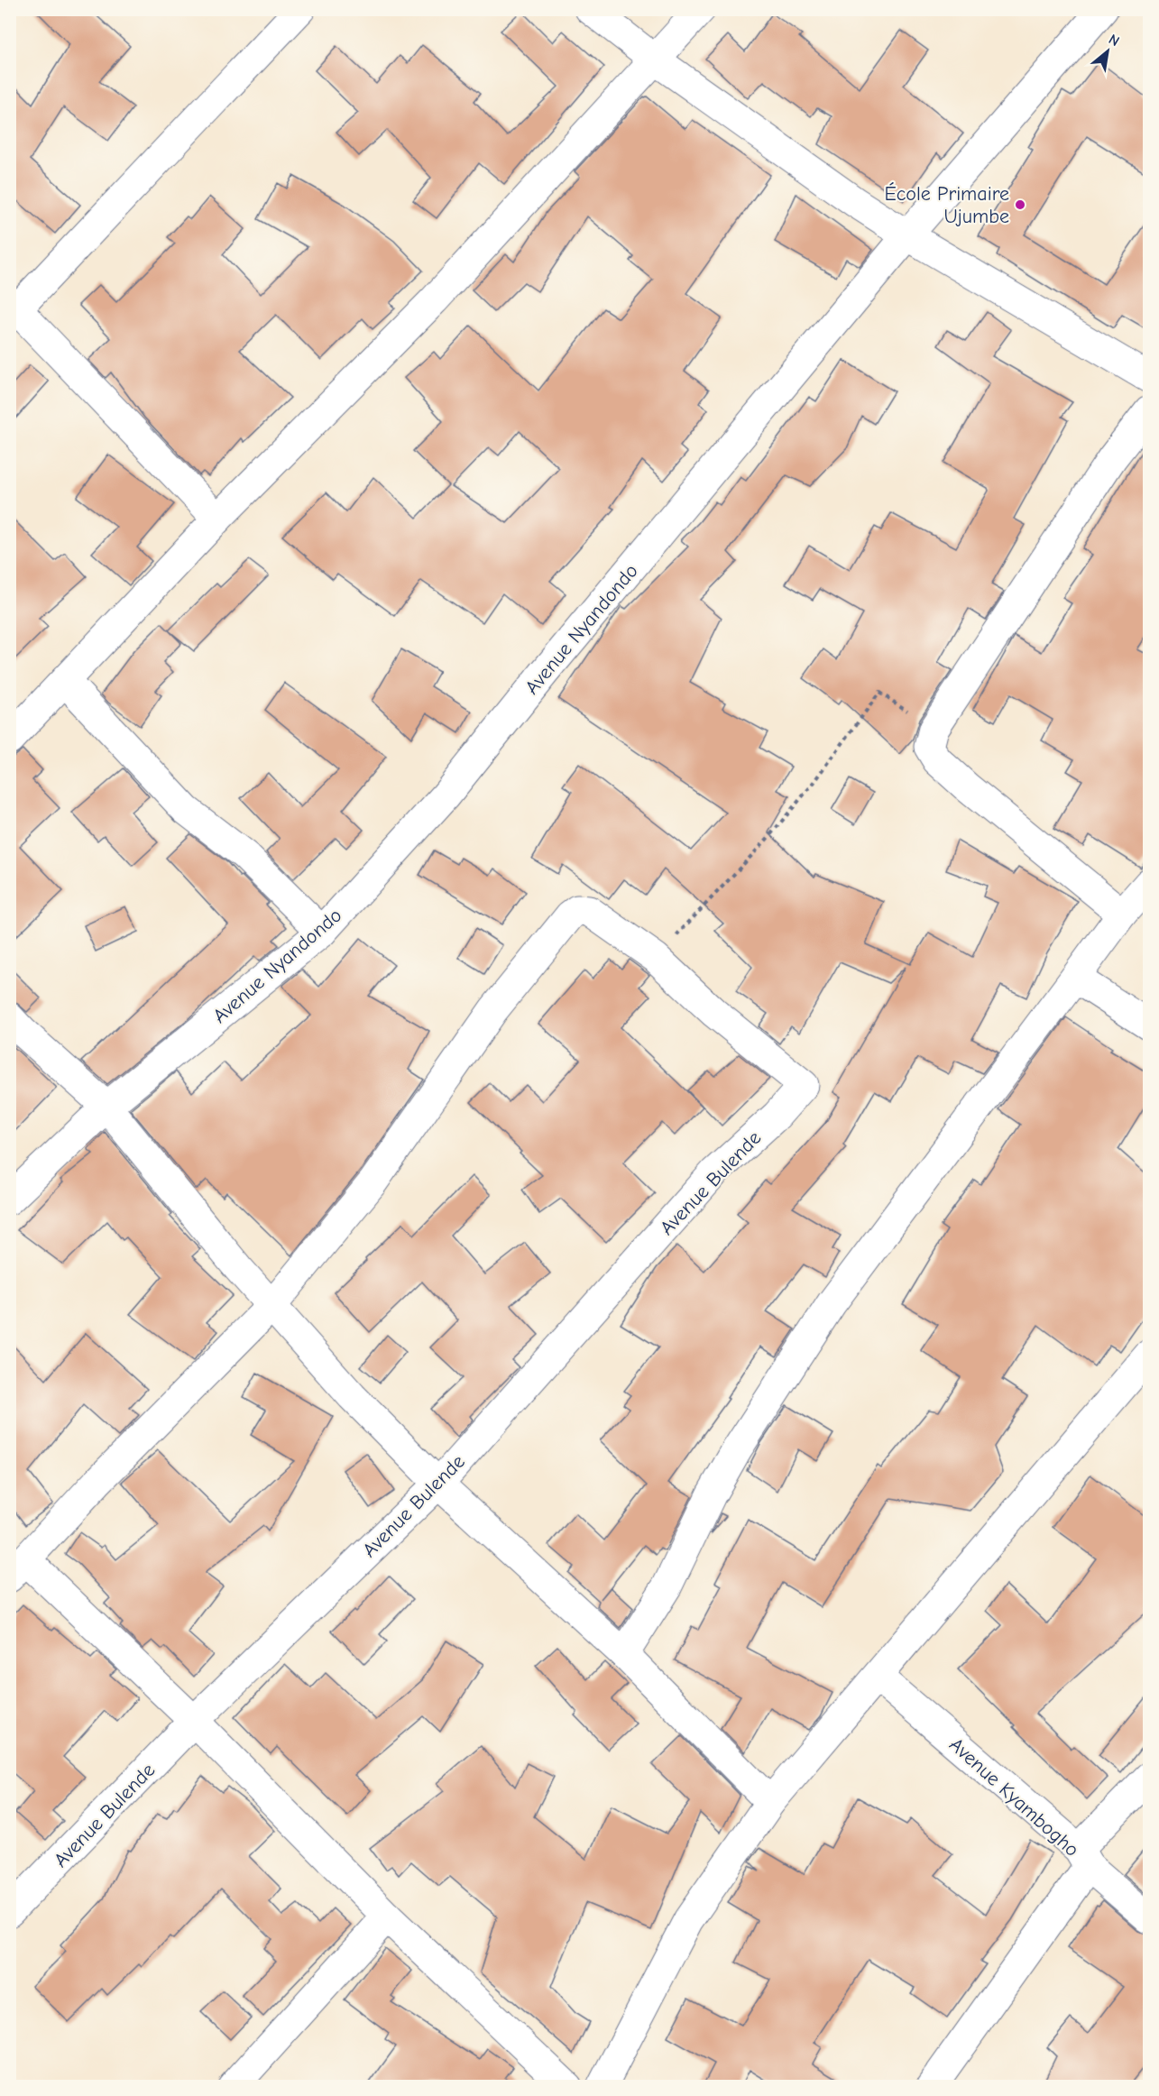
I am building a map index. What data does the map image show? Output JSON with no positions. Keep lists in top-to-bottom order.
{
  "streets": {
    "street": ["Avenue Nyandondo", "Avenue Bulende", "Avenue Kyambogho"]
  },
  "places": ["École Primaire Ujumbe"],
  "north": "top right"
}
